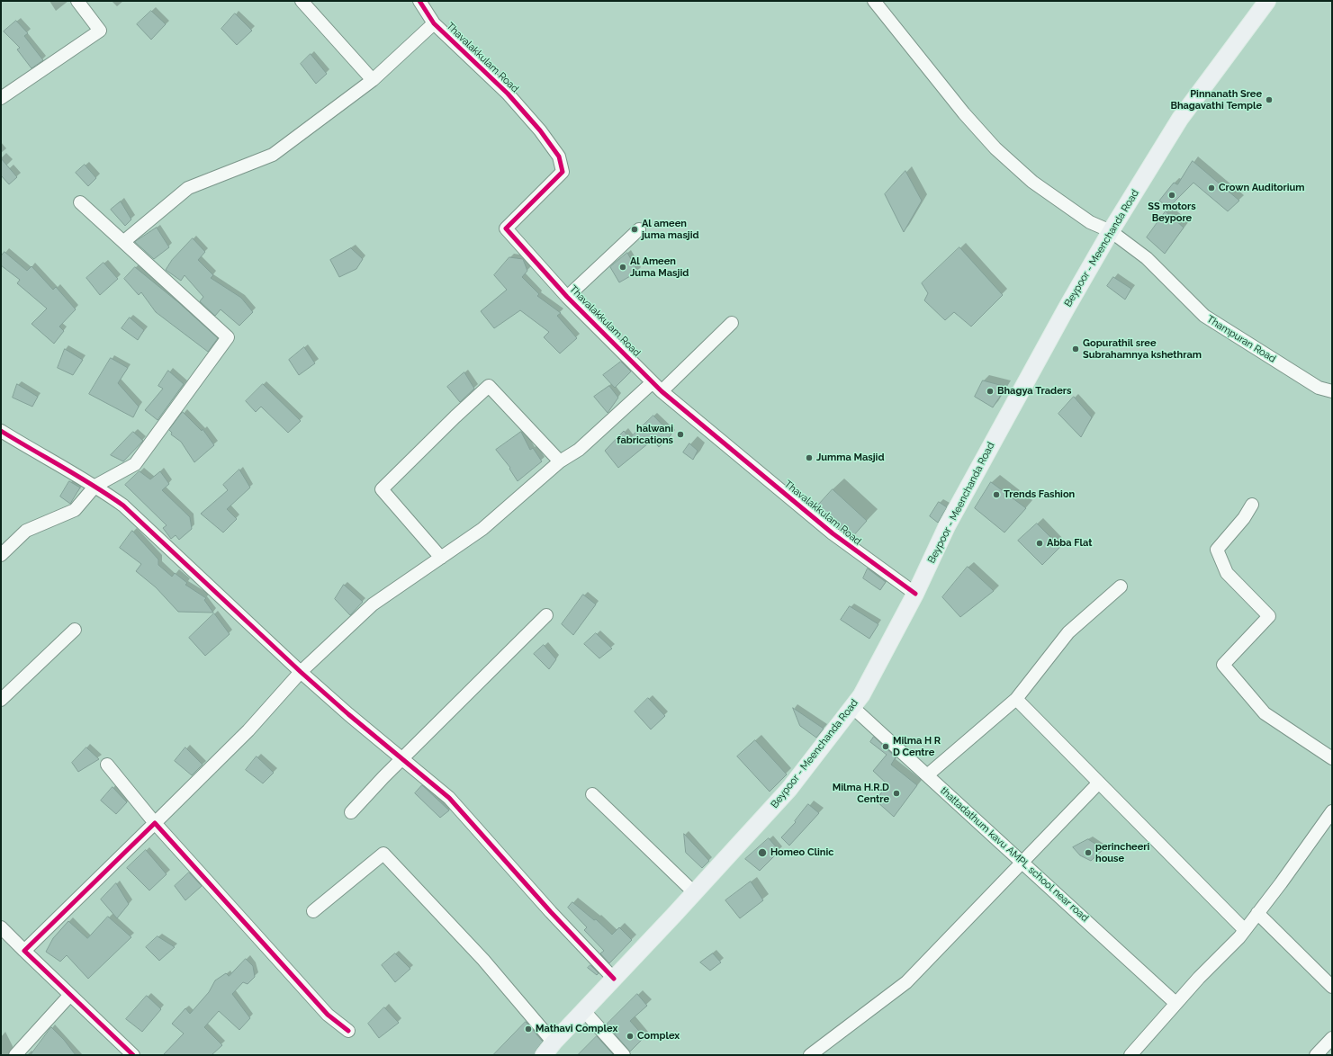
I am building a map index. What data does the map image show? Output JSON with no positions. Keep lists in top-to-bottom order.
{
  "streets": {
    "main road": ["Beypoor - Meenchanda Road"],
    "street": ["Thavalakkulam Road", "Thampuran Road", "thattadathum kavu AMPL school near road"]
  },
  "crossings": [
    ["Thavalakkulam Road", "Beypoor - Meenchanda Road"],
    ["Beypoor - Meenchanda Road", "Thampuran Road"],
    ["Beypoor - Meenchanda Road", "thattadathum kavu AMPL school near road"]
  ],
  "places": [
    "Pinnanath Sree Bhagavathi Temple",
    "Crown Auditorium",
    "SS motors Beypore",
    "Al ameen juma masjid",
    "Al Ameen Juma Masjid",
    "Gopurathil sree Subrahamnya kshethram",
    "Bhagya Traders",
    "halwani fabrications",
    "Jumma Masjid",
    "Trends Fashion",
    "Abba Flat",
    "Milma H R D Centre",
    "Milma H.R.D Centre",
    "Homeo Clinic",
    "perincheeri house",
    "Mathavi Complex",
    "Complex"
  ]
}
